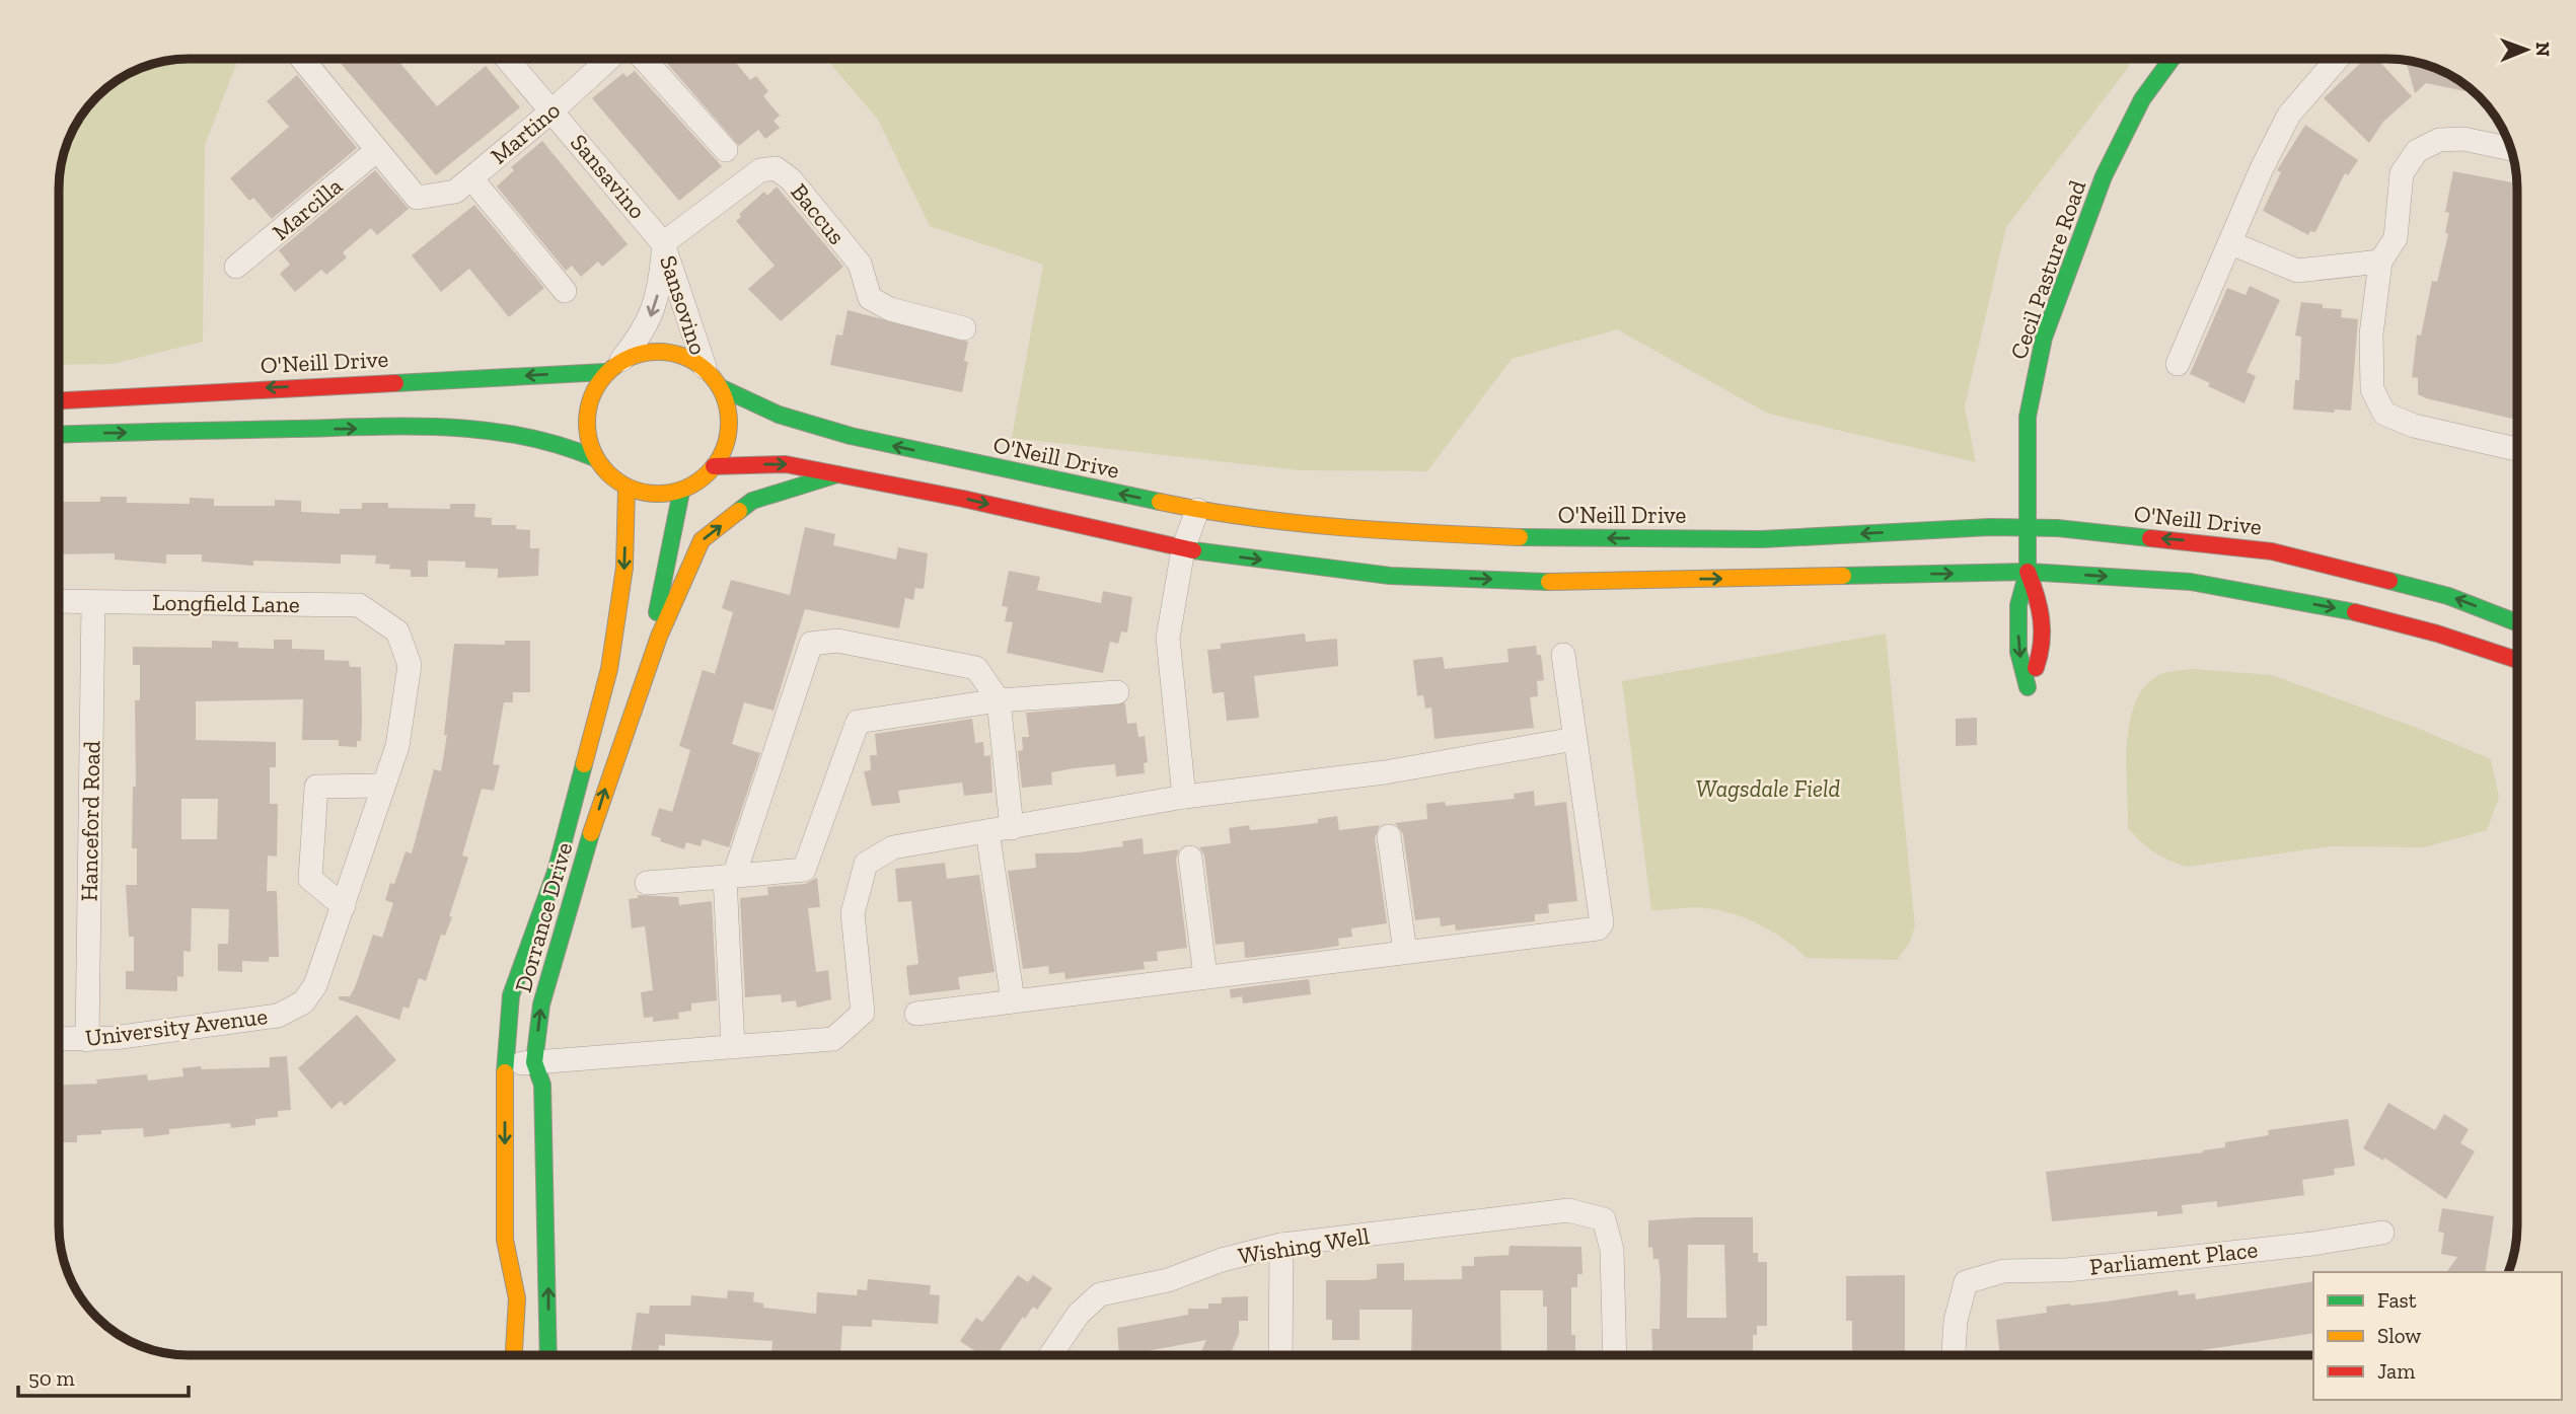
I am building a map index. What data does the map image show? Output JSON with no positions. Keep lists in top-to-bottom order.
{
  "streets": {
    "main road": ["Cecil Pasture Road", "O'Neill Drive", "Dorrance Drive"],
    "street": [
      "Martino",
      "Sansavino",
      "Marcilla",
      "Baccus",
      "Sansovino",
      "Longfield Lane",
      "Hanceford Road",
      "University Avenue",
      "Wishing Well",
      "Parliament Place"
    ]
  },
  "crossings": [
    ["Martino", "Sansavino"],
    ["Martino", "Marcilla"],
    ["Sansavino", "Baccus"],
    ["Sansavino", "Sansovino"],
    ["Baccus", "Sansovino"],
    ["Cecil Pasture Road", "O'Neill Drive"],
    ["Sansovino", "O'Neill Drive"],
    ["Sansovino", "Dorrance Drive"],
    ["O'Neill Drive", "Dorrance Drive"],
    ["Longfield Lane", "Hanceford Road"],
    ["Hanceford Road", "University Avenue"]
  ],
  "one_way": ["Sansovino"],
  "parks": ["Wagsdale Field"],
  "legend": ["Fast", "Slow", "Jam"],
  "scale_bar": "50 m",
  "north": "right"
}
